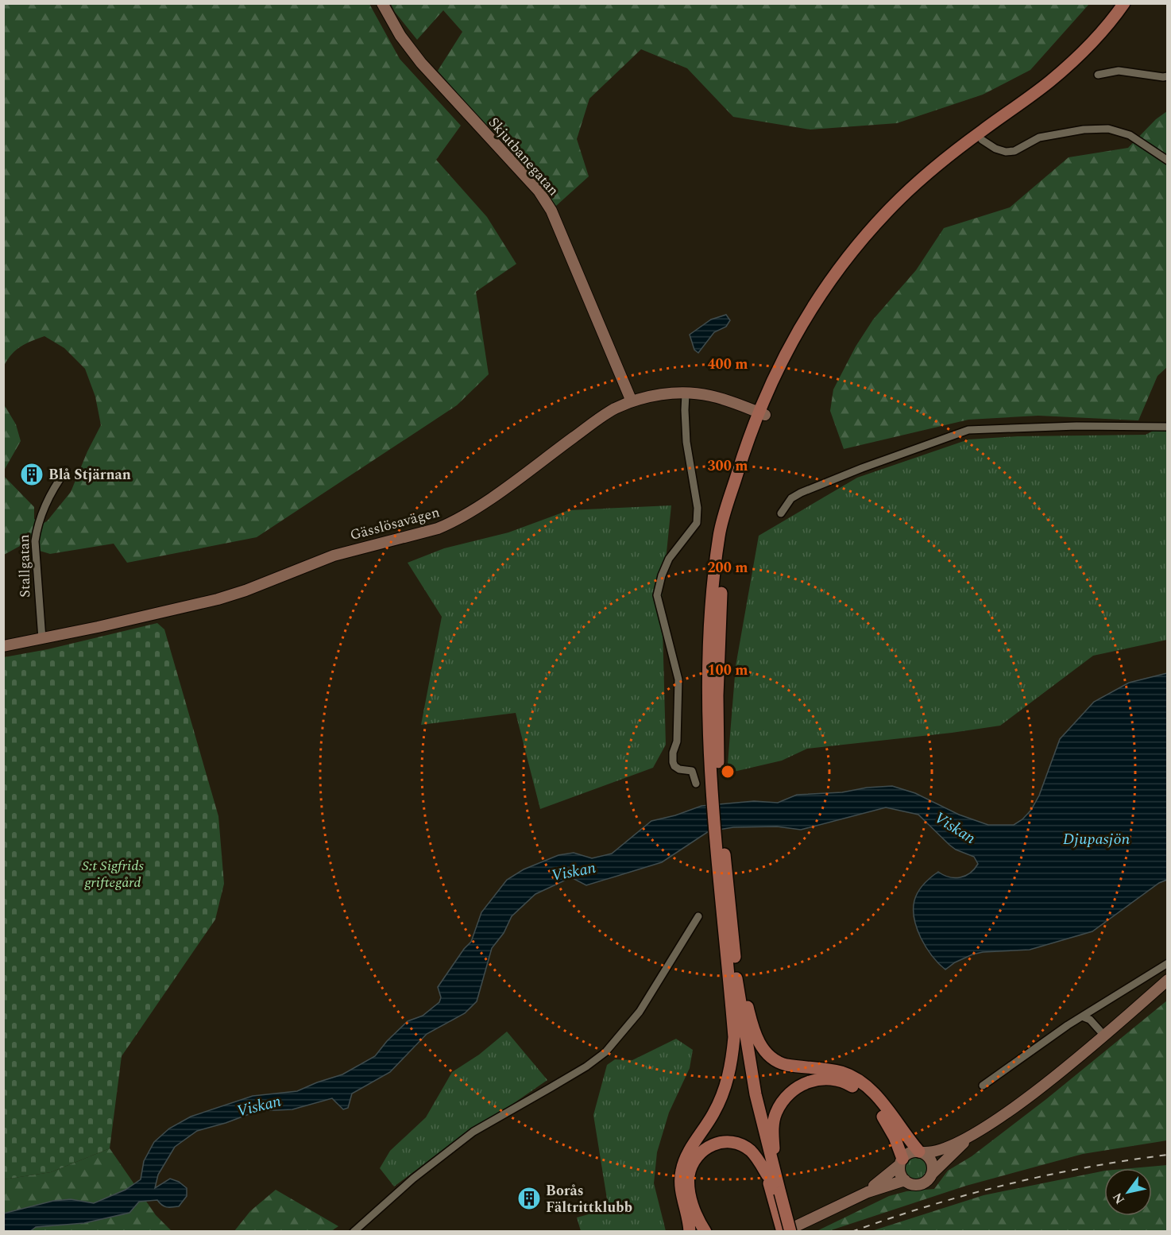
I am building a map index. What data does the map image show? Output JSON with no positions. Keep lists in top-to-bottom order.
{
  "streets": {
    "street": ["Skjutbanegatan", "Gässlösavägen", "Stallgatan"]
  },
  "crossings": [
    ["Skjutbanegatan", "Gässlösavägen"],
    ["Gässlösavägen", "Stallgatan"]
  ],
  "water": ["Viskan", "Djupasjön"],
  "parks": ["S:t Sigfrids griftegård"],
  "places": {
    "building": ["Blå Stjärnan", "Borås Fältrittklubb"]
  },
  "north": "bottom left",
  "rings": [
    "400 m",
    "300 m",
    "200 m",
    "100 m"
  ]
}
